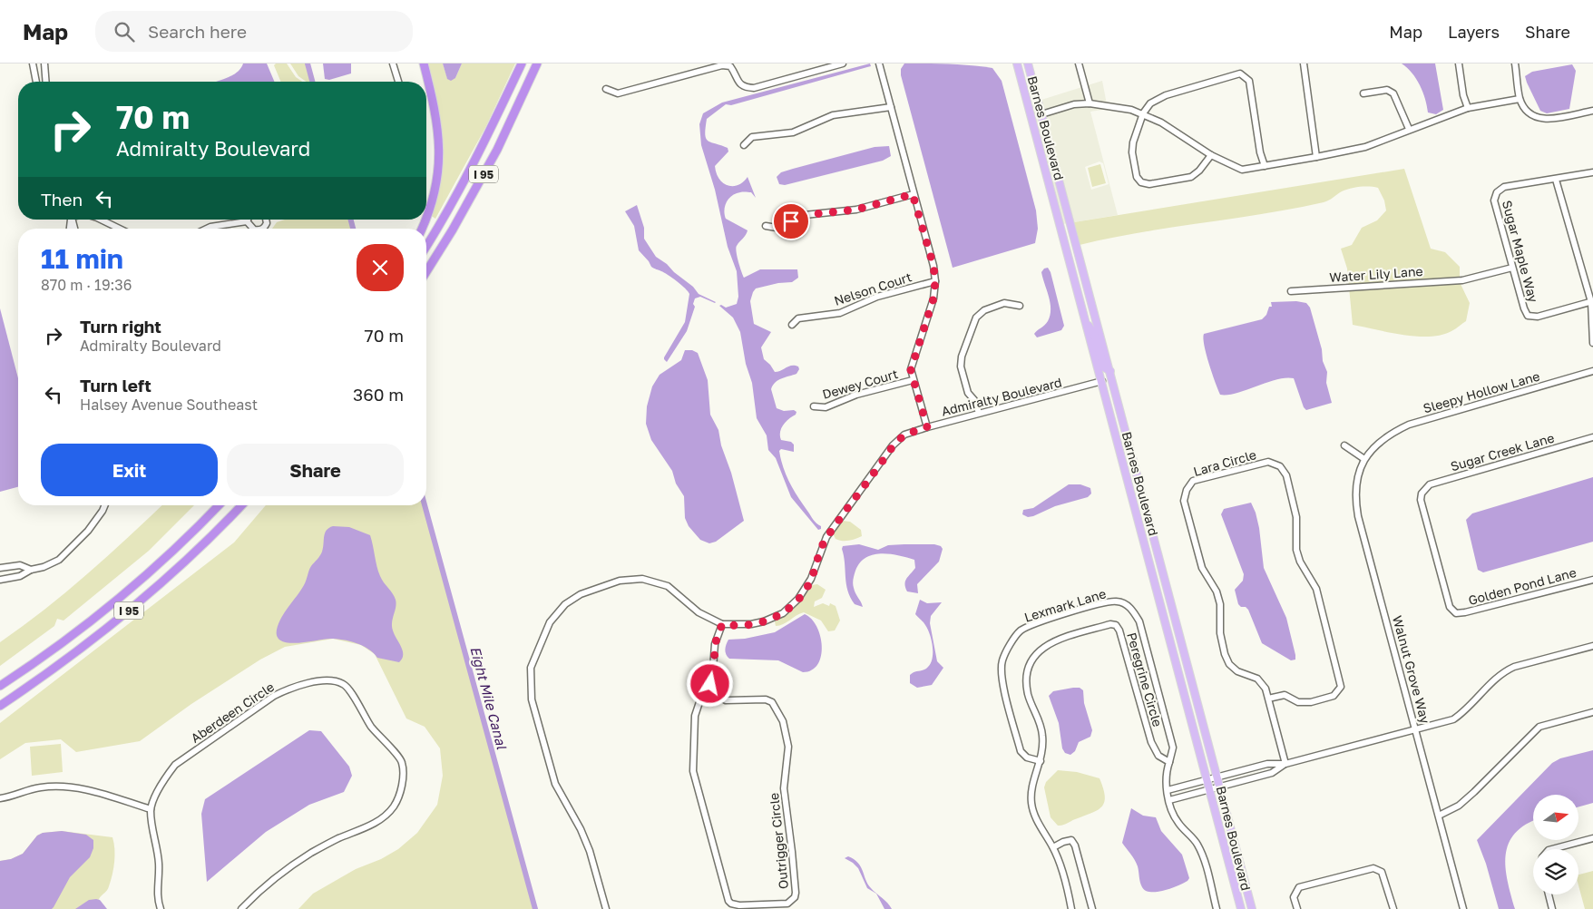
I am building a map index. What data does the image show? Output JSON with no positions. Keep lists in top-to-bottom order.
{
  "streets": {
    "highway": ["I 95"],
    "main road": ["Barnes Boulevard"],
    "street": [
      "Sugar Maple Way",
      "Water Lily Lane",
      "Nelson Court",
      "Dewey Court",
      "Sleepy Hollow Lane",
      "Admiralty Boulevard",
      "Sugar Creek Lane",
      "Lara Circle",
      "Golden Pond Lane",
      "Lexmark Lane",
      "Walnut Grove Way",
      "Peregrine Circle",
      "Aberdeen Circle",
      "Outrigger Circle"
    ]
  },
  "crossings": [
    ["Barnes Boulevard", "Admiralty Boulevard"],
    ["Sugar Maple Way", "Water Lily Lane"],
    ["Sleepy Hollow Lane", "Walnut Grove Way"],
    ["Admiralty Boulevard", "Outrigger Circle"],
    ["Sugar Creek Lane", "Golden Pond Lane"],
    ["Lexmark Lane", "Peregrine Circle"]
  ],
  "water": ["Eight Mile Canal"],
  "north": "right",
  "page": {
    "header": "Map",
    "search": "Search here",
    "nav": ["Map", "Layers", "Share"],
    "turn": ["70 m", "Admiralty Boulevard"],
    "then": "Then",
    "heading": ["11 min", "870 m · 19:36"],
    "list": [
      {
        "name": "Turn right",
        "note": "Admiralty Boulevard",
        "value": "70 m"
      },
      {
        "name": "Turn left",
        "note": "Halsey Avenue Southeast",
        "value": "360 m"
      }
    ],
    "buttons": ["Exit", "Share"]
  }
}
